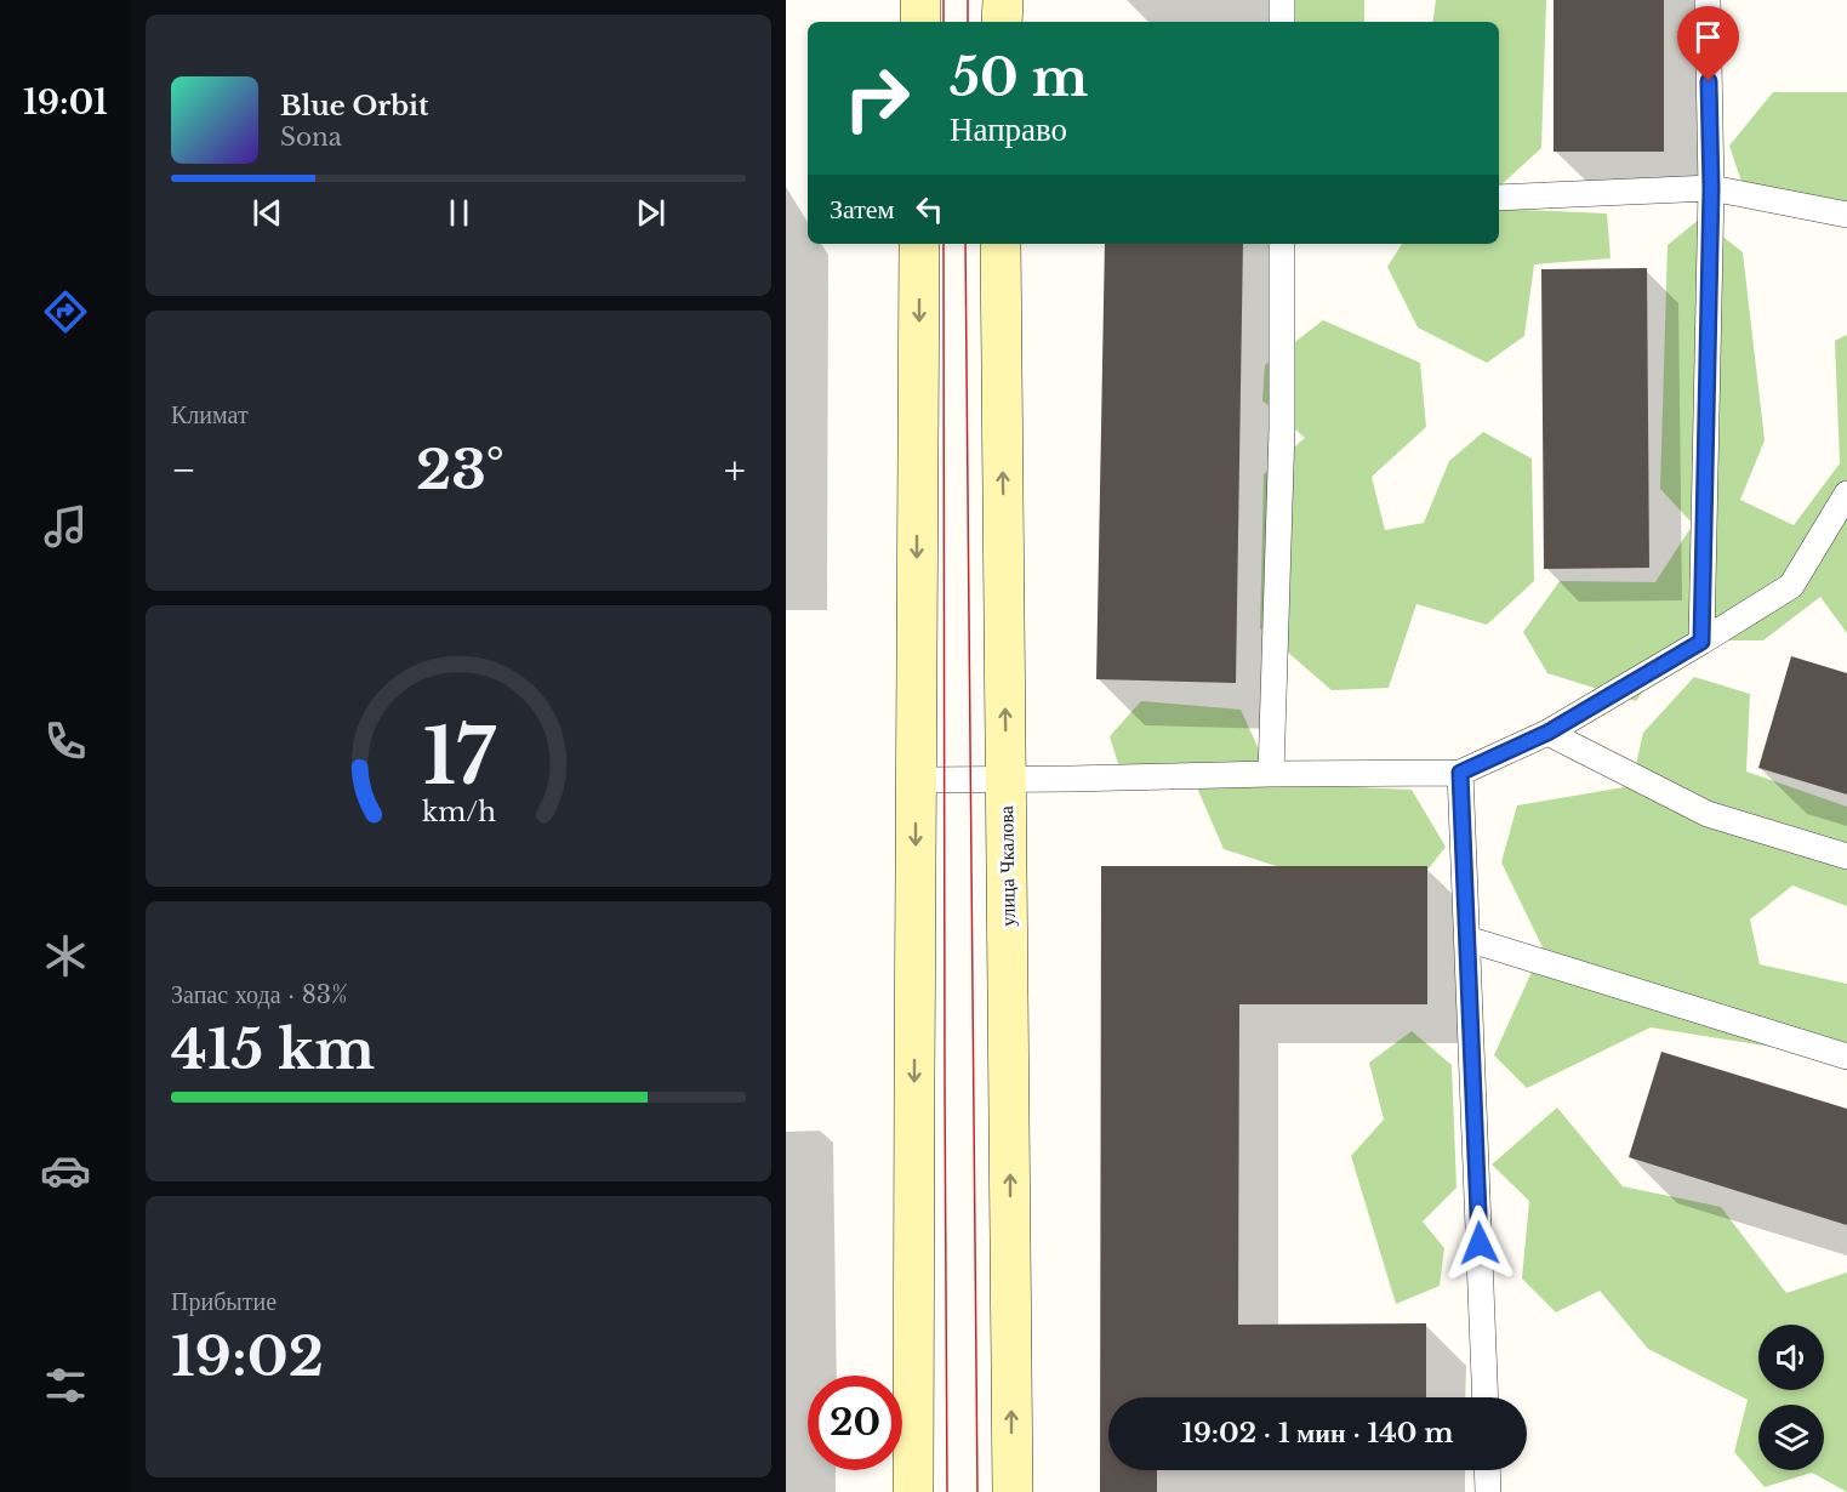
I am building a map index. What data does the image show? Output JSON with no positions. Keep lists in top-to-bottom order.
{
  "streets": {
    "main road": ["улица Чкалова"]
  },
  "page": {
    "tabs": "19:01",
    "turn": ["50 m", "Направо"],
    "song": ["Blue Orbit", "Sona"],
    "then": "Затем",
    "tile": [
      "Климат",
      ["Запас хода · 83%", "415 km"],
      ["Прибытие", "19:02"]
    ],
    "heat": ["−", "23°", "+"],
    "limit": "20",
    "trip": "19:02 · 1 мин · 140 m",
    "gauge": ["17", "km/h"]
  }
}
